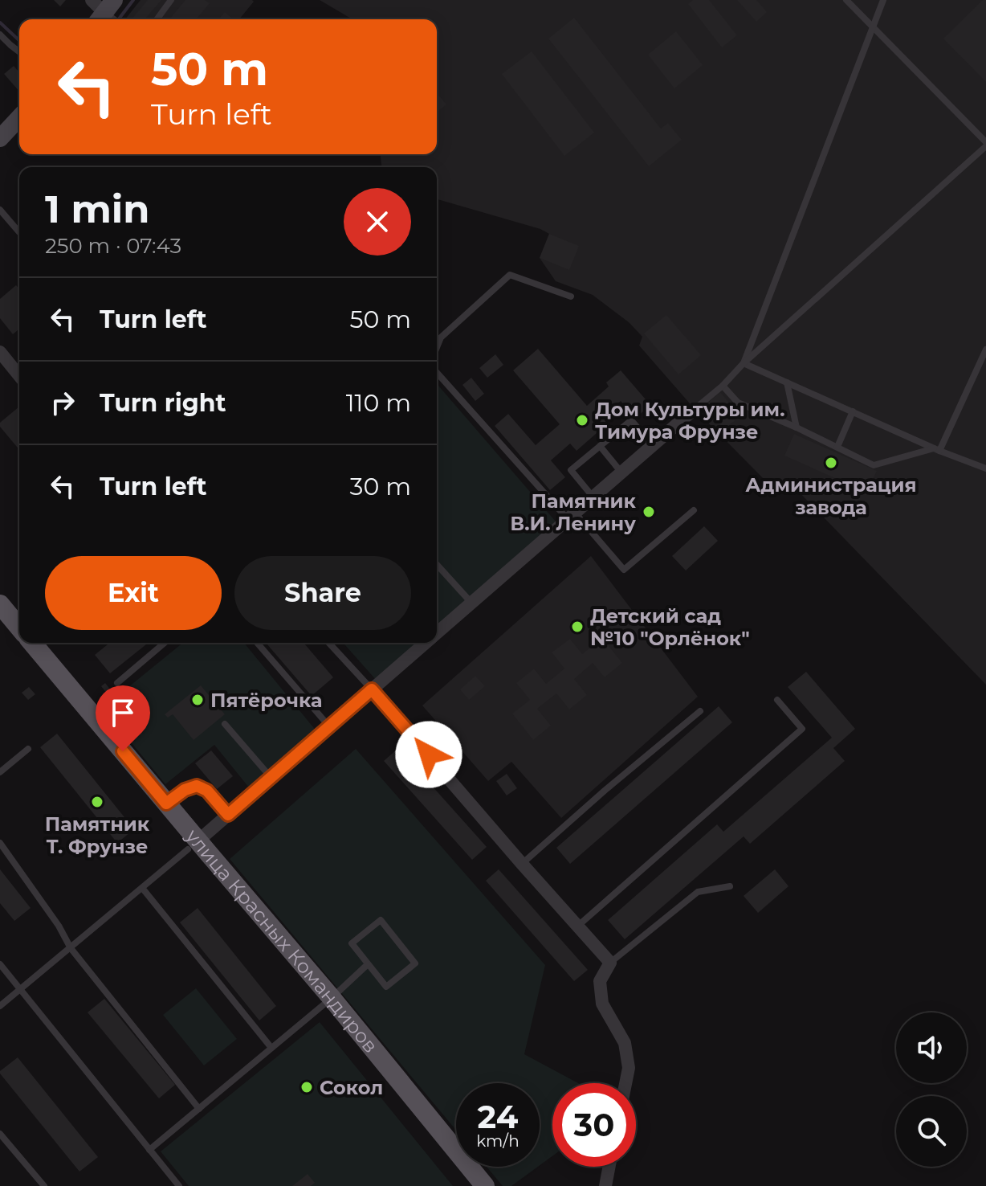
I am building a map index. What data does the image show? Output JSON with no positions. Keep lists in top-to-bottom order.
{
  "streets": {
    "main road": ["улица Красных Командиров"]
  },
  "places": [
    "Дом Культуры им. Тимура Фрунзе",
    "Администрация завода",
    "Памятник В.И. Ленину",
    "Детский сад №10 \"Орлёнок\"",
    "Пятёрочка",
    "Памятник Т. Фрунзе",
    "Сокол"
  ],
  "page": {
    "turn": ["50 m", "Turn left"],
    "heading": ["1 min", "250 m · 07:43"],
    "list": [
      {
        "name": "Turn left",
        "value": "50 m"
      },
      {
        "name": "Turn right",
        "value": "110 m"
      },
      {
        "name": "Turn left",
        "value": "30 m"
      }
    ],
    "buttons": ["Exit", "Share"],
    "speed": "24 km/h",
    "limit": "30"
  }
}
